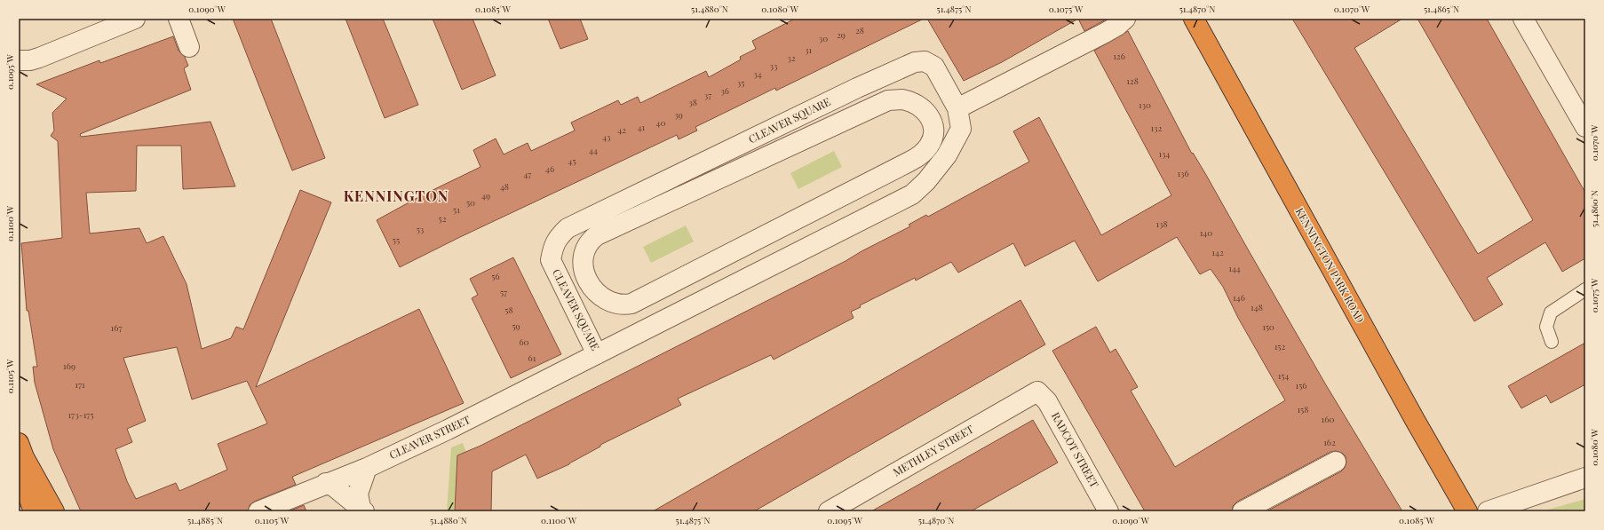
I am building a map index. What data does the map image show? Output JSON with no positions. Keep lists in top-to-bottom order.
{
  "streets": {
    "highway": ["KENNINGTON PARK ROAD"],
    "street": [
      "CLEAVER SQUARE",
      "CLEAVER STREET",
      "RADCOT STREET",
      "METHLEY STREET"
    ]
  },
  "crossings": [
    ["CLEAVER SQUARE", "CLEAVER STREET"],
    ["RADCOT STREET", "METHLEY STREET"]
  ],
  "districts": ["KENNINGTON"],
  "house_numbers": [
    "28",
    "29",
    "30",
    "31",
    "126",
    "32",
    "33",
    "34",
    "128",
    "35",
    "36",
    "37",
    "38",
    "130",
    "39",
    "40",
    "41",
    "132",
    "42",
    "43",
    "44",
    "134",
    "45",
    "46",
    "136",
    "47",
    "48",
    "49",
    "50",
    "51",
    "52",
    "138",
    "53",
    "140",
    "55",
    "142",
    "144",
    "56",
    "57",
    "146",
    "148",
    "58",
    "59",
    "150",
    "167",
    "60",
    "152",
    "61",
    "169",
    "154",
    "171",
    "156",
    "158",
    "173-175",
    "160",
    "162"
  ],
  "coordinates": [
    "0.1090°W",
    "0.1085°W",
    "51.4880°N",
    "0.1080°W",
    "51.4875°N",
    "0.1075°W",
    "51.4870°N",
    "0.1070°W",
    "51.4865°N",
    "0.1095°W",
    "51.4860°N",
    "0.1100°W",
    "0.1105°W",
    "51.4885°N"
  ]
}
